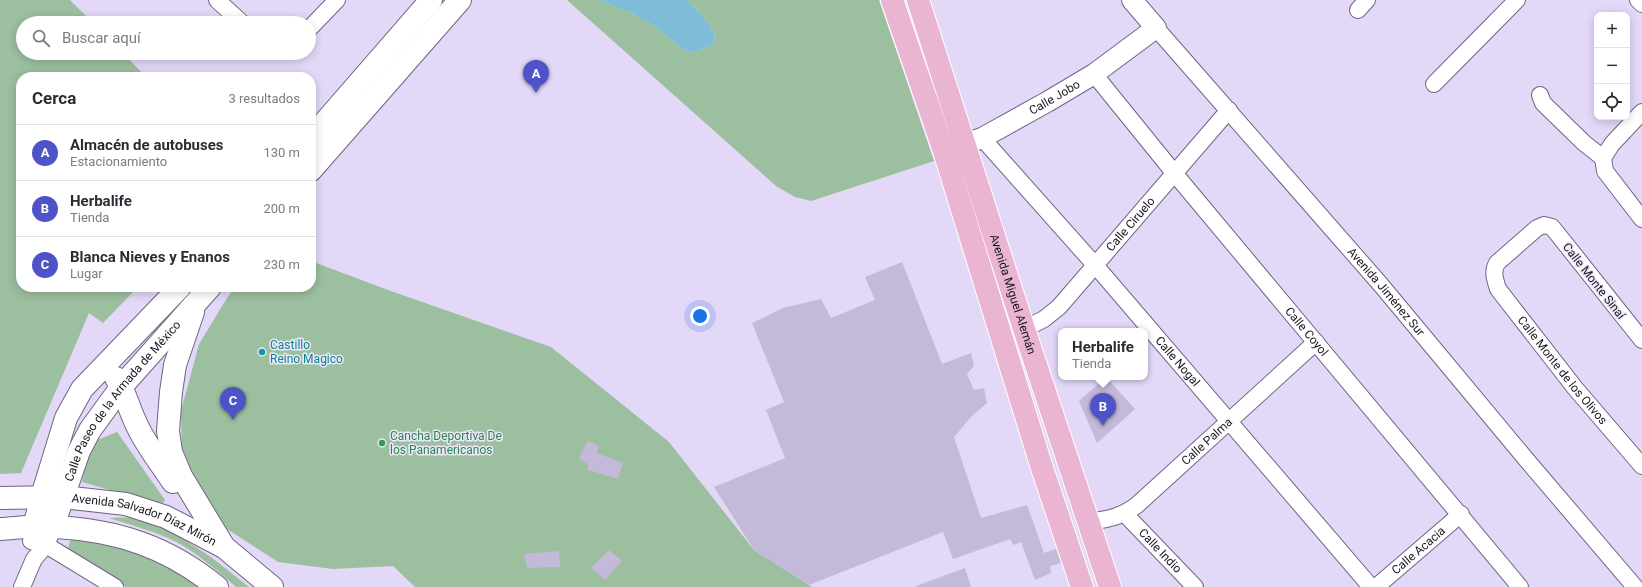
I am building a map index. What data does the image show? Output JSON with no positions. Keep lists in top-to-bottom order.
{
  "streets": {
    "main road": ["Avenida Miguel Alemán", "Calle Paseo de la Armada de México", "Avenida Salvador Díaz Mirón"],
    "street": [
      "Calle Jobo",
      "Calle Ciruelo",
      "Calle Monte Sinaí",
      "Avenida Jiménez Sur",
      "Calle Coyol",
      "Calle Nogal",
      "Calle Monte de los Olivos",
      "Calle Palma",
      "Calle Indio",
      "Calle Acacia"
    ]
  },
  "crossings": [
    ["Calle Jobo", "Avenida Jiménez Sur"],
    ["Calle Jobo", "Avenida Miguel Alemán"],
    ["Calle Jobo", "Calle Coyol"],
    ["Calle Jobo", "Calle Nogal"],
    ["Calle Ciruelo", "Avenida Jiménez Sur"],
    ["Calle Ciruelo", "Avenida Miguel Alemán"],
    ["Calle Ciruelo", "Calle Coyol"],
    ["Calle Ciruelo", "Calle Nogal"],
    ["Calle Monte Sinaí", "Calle Monte de los Olivos"],
    ["Avenida Miguel Alemán", "Calle Nogal"],
    ["Avenida Miguel Alemán", "Calle Palma"],
    ["Calle Coyol", "Calle Palma"],
    ["Calle Coyol", "Calle Acacia"],
    ["Calle Nogal", "Calle Palma"],
    ["Calle Paseo de la Armada de México", "Avenida Salvador Díaz Mirón"],
    ["Calle Palma", "Calle Indio"]
  ],
  "places": ["Castillo Reino Magico", "Cancha Deportiva De los Panamericanos"],
  "page": {
    "map_buttons": ["+", "−"],
    "search": "Buscar aquí",
    "pins": ["A", "C", "B"],
    "heading": ["Cerca", "3 resultados"],
    "list": [
      {
        "mark": "A",
        "name": "Almacén de autobuses",
        "note": "Estacionamiento",
        "value": "130 m"
      },
      {
        "mark": "B",
        "name": "Herbalife",
        "note": "Tienda",
        "value": "200 m"
      },
      {
        "mark": "C",
        "name": "Blanca Nieves y Enanos",
        "note": "Lugar",
        "value": "230 m"
      }
    ],
    "popup": ["Herbalife", "Tienda"]
  }
}
